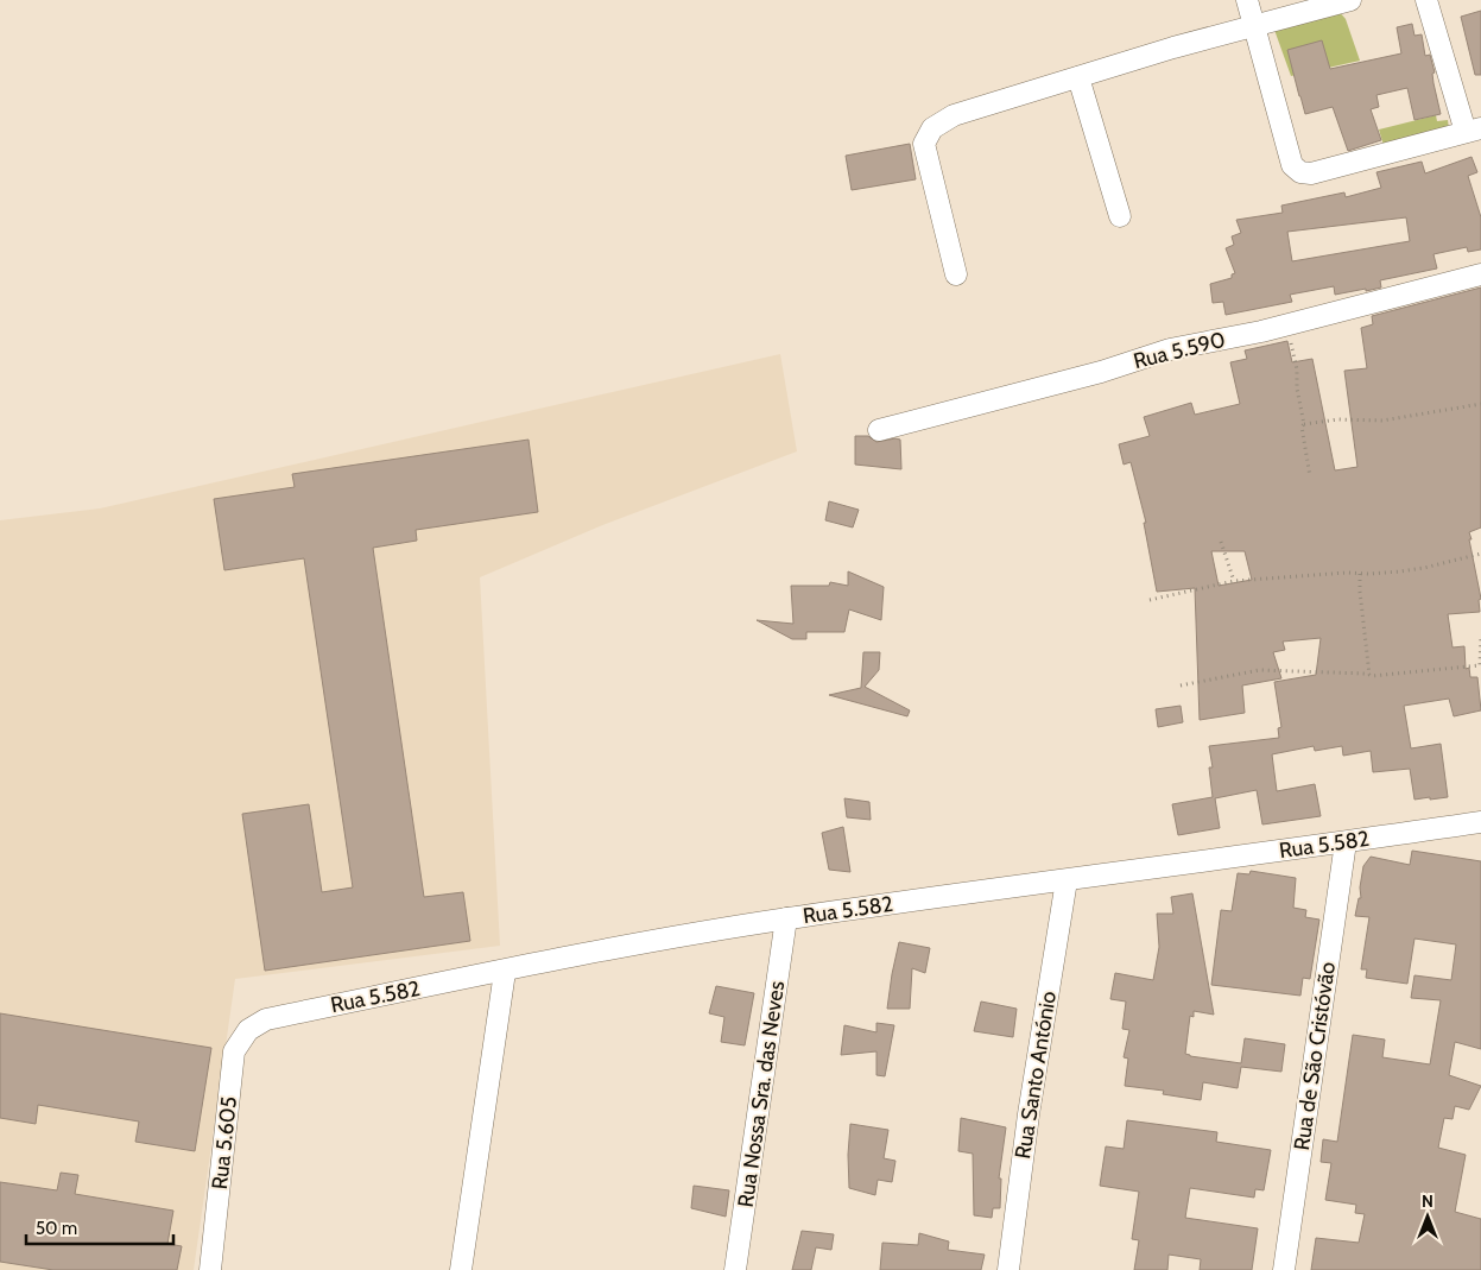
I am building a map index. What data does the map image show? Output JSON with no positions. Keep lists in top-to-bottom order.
{
  "streets": {
    "street": [
      "Rua 5.590",
      "Rua 5.582",
      "Rua de São Cristóvão",
      "Rua Santo António",
      "Rua Nossa Sra. das Neves",
      "Rua 5.605"
    ]
  },
  "crossings": [
    ["Rua 5.582", "Rua de São Cristóvão"],
    ["Rua 5.582", "Rua Santo António"],
    ["Rua 5.582", "Rua Nossa Sra. das Neves"],
    ["Rua 5.582", "Rua 5.605"]
  ],
  "scale_bar": "50 m",
  "north": "top"
}
